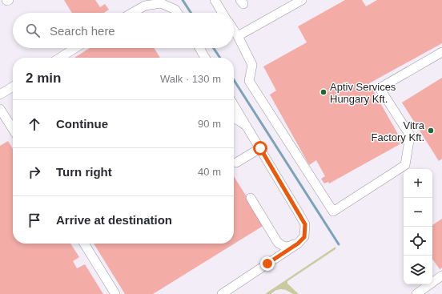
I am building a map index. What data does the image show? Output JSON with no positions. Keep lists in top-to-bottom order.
{
  "places": ["Aptiv Services Hungary Kft.", "Vitra Factory Kft."],
  "page": {
    "search": "Search here",
    "heading": ["2 min", "Walk · 130 m"],
    "list": [
      ["Continue", "90 m"],
      ["Turn right", "40 m"],
      "Arrive at destination"
    ],
    "map_buttons": ["+", "−"]
  }
}
